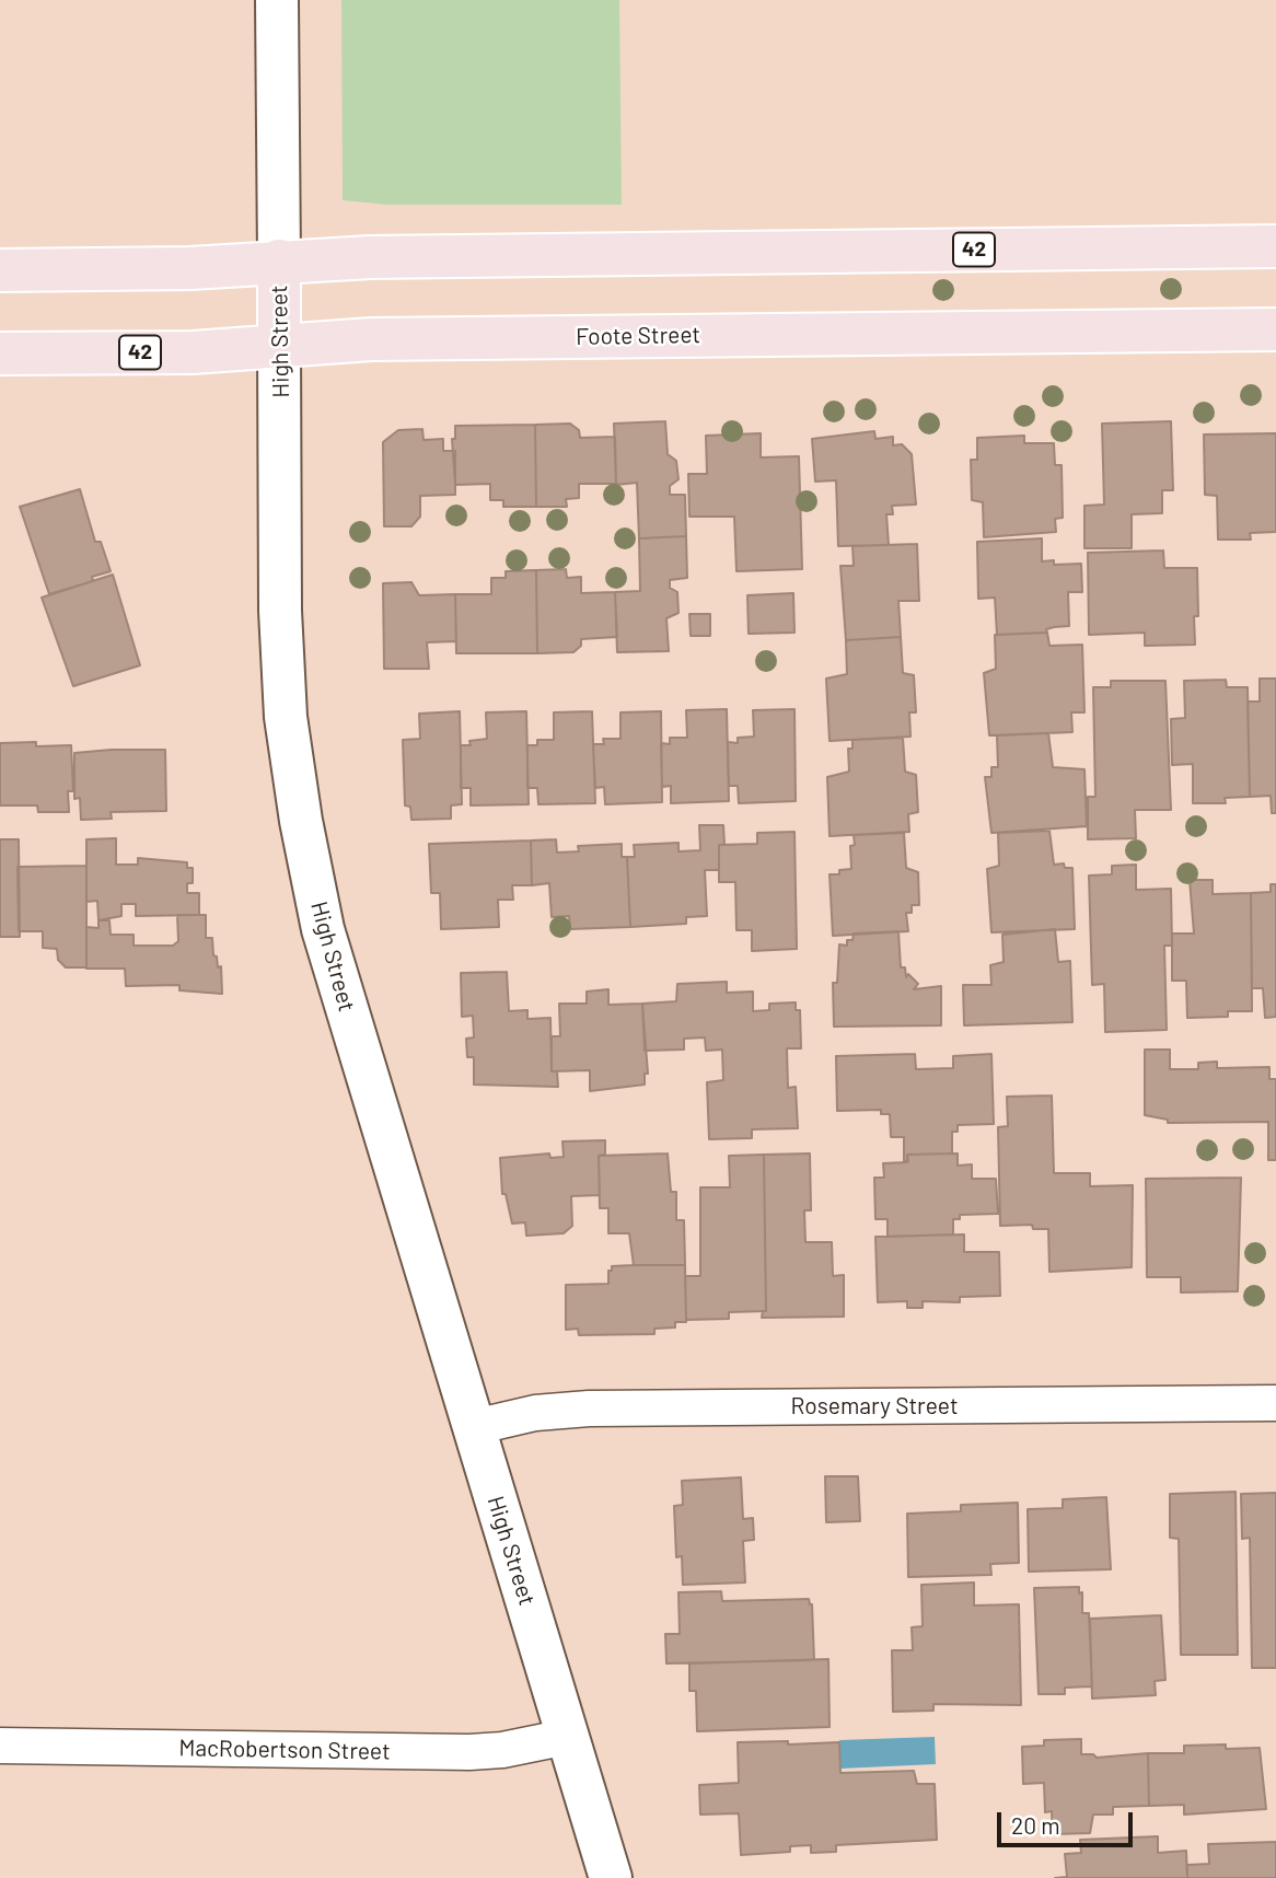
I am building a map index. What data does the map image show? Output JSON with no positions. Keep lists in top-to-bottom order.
{
  "streets": {
    "main road": ["42", "Foote Street", "High Street"],
    "street": ["Rosemary Street", "MacRobertson Street"]
  },
  "crossings": [
    ["42", "High Street"],
    ["Foote Street", "High Street"],
    ["High Street", "Rosemary Street"],
    ["High Street", "MacRobertson Street"]
  ],
  "scale_bar": "20 m"
}
